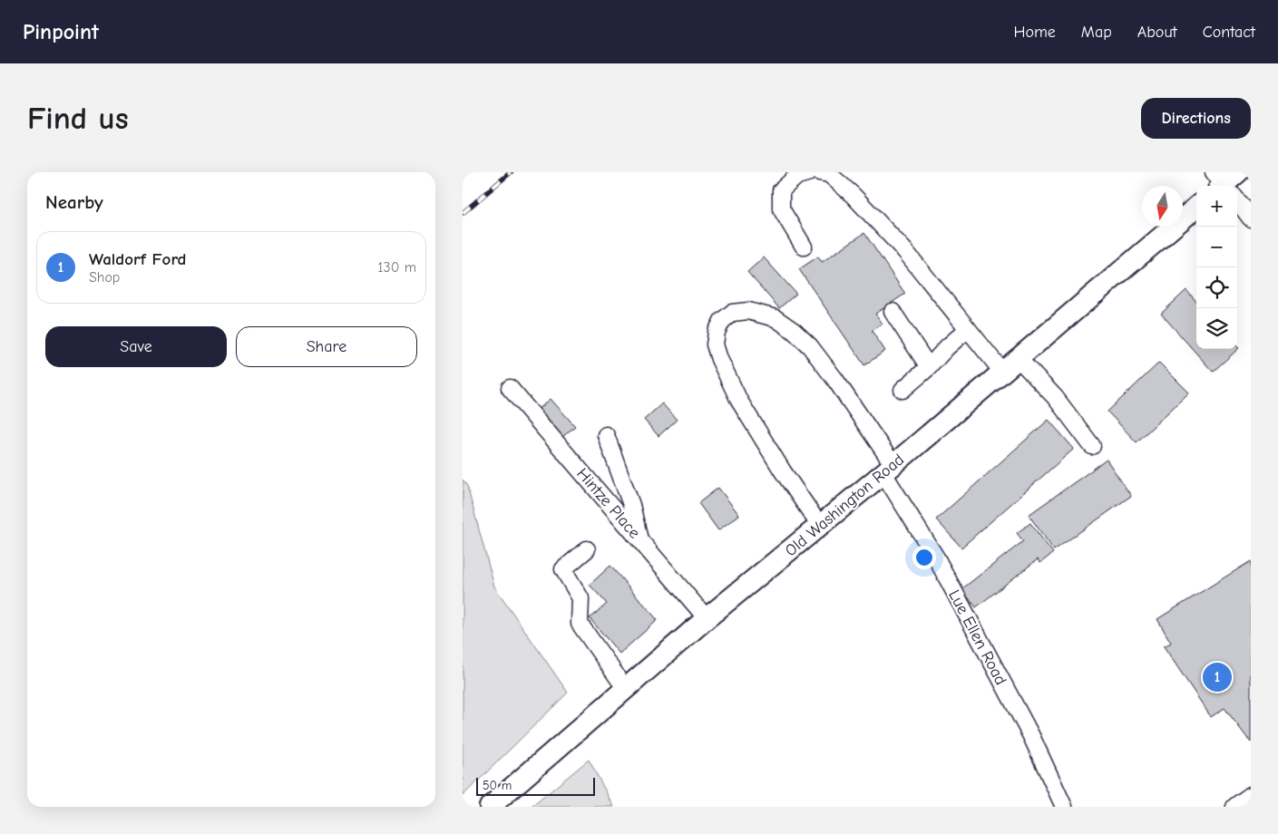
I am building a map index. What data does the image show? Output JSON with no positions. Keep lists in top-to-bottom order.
{
  "streets": {
    "main road": ["Old Washington Road"],
    "street": ["Hintze Place", "Lue Ellen Road"]
  },
  "crossings": [
    ["Hintze Place", "Old Washington Road"],
    ["Old Washington Road", "Lue Ellen Road"]
  ],
  "scale_bar": "50 m",
  "north": "bottom",
  "page": {
    "header": "Pinpoint",
    "nav": [
      "Home",
      "Map",
      "About",
      "Contact"
    ],
    "buttons": [
      "Directions",
      ["Save", "Share"]
    ],
    "title": "Find us",
    "heading": "Nearby",
    "map_buttons": ["+", "−"],
    "list": [
      {
        "mark": "1",
        "name": "Waldorf Ford",
        "note": "Shop",
        "value": "130 m"
      }
    ],
    "pins": "1",
    "scale": "50 m"
  }
}
